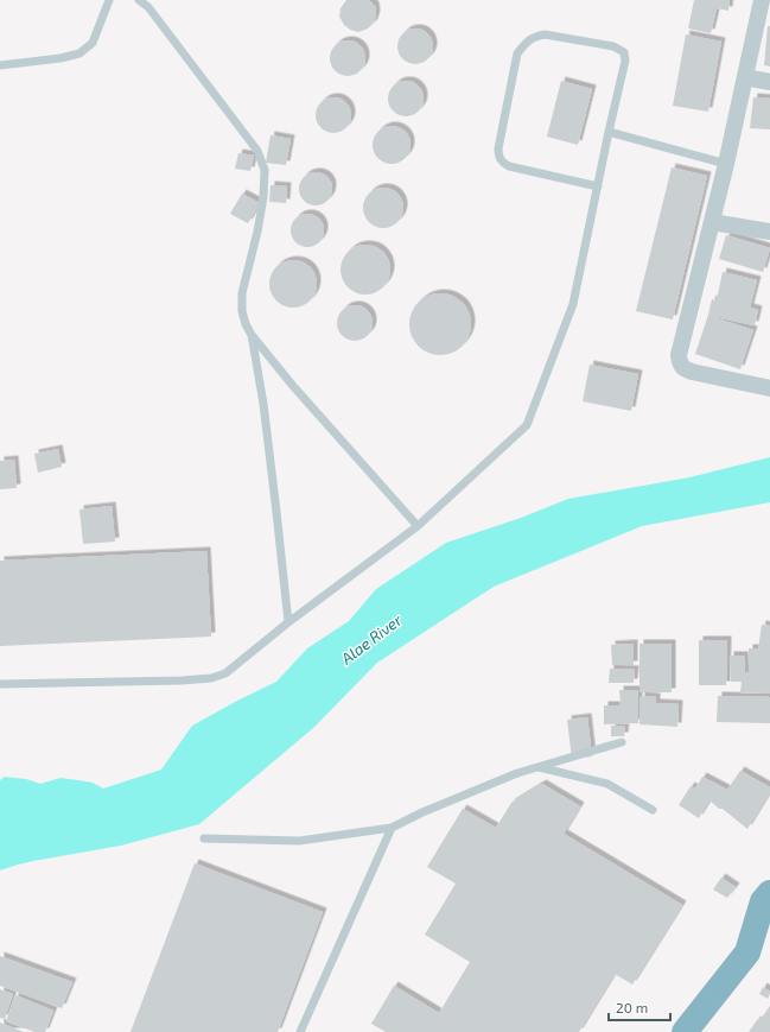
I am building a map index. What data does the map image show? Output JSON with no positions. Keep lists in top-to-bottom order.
{
  "water": ["Alae River"],
  "scale_bar": "20 m"
}
